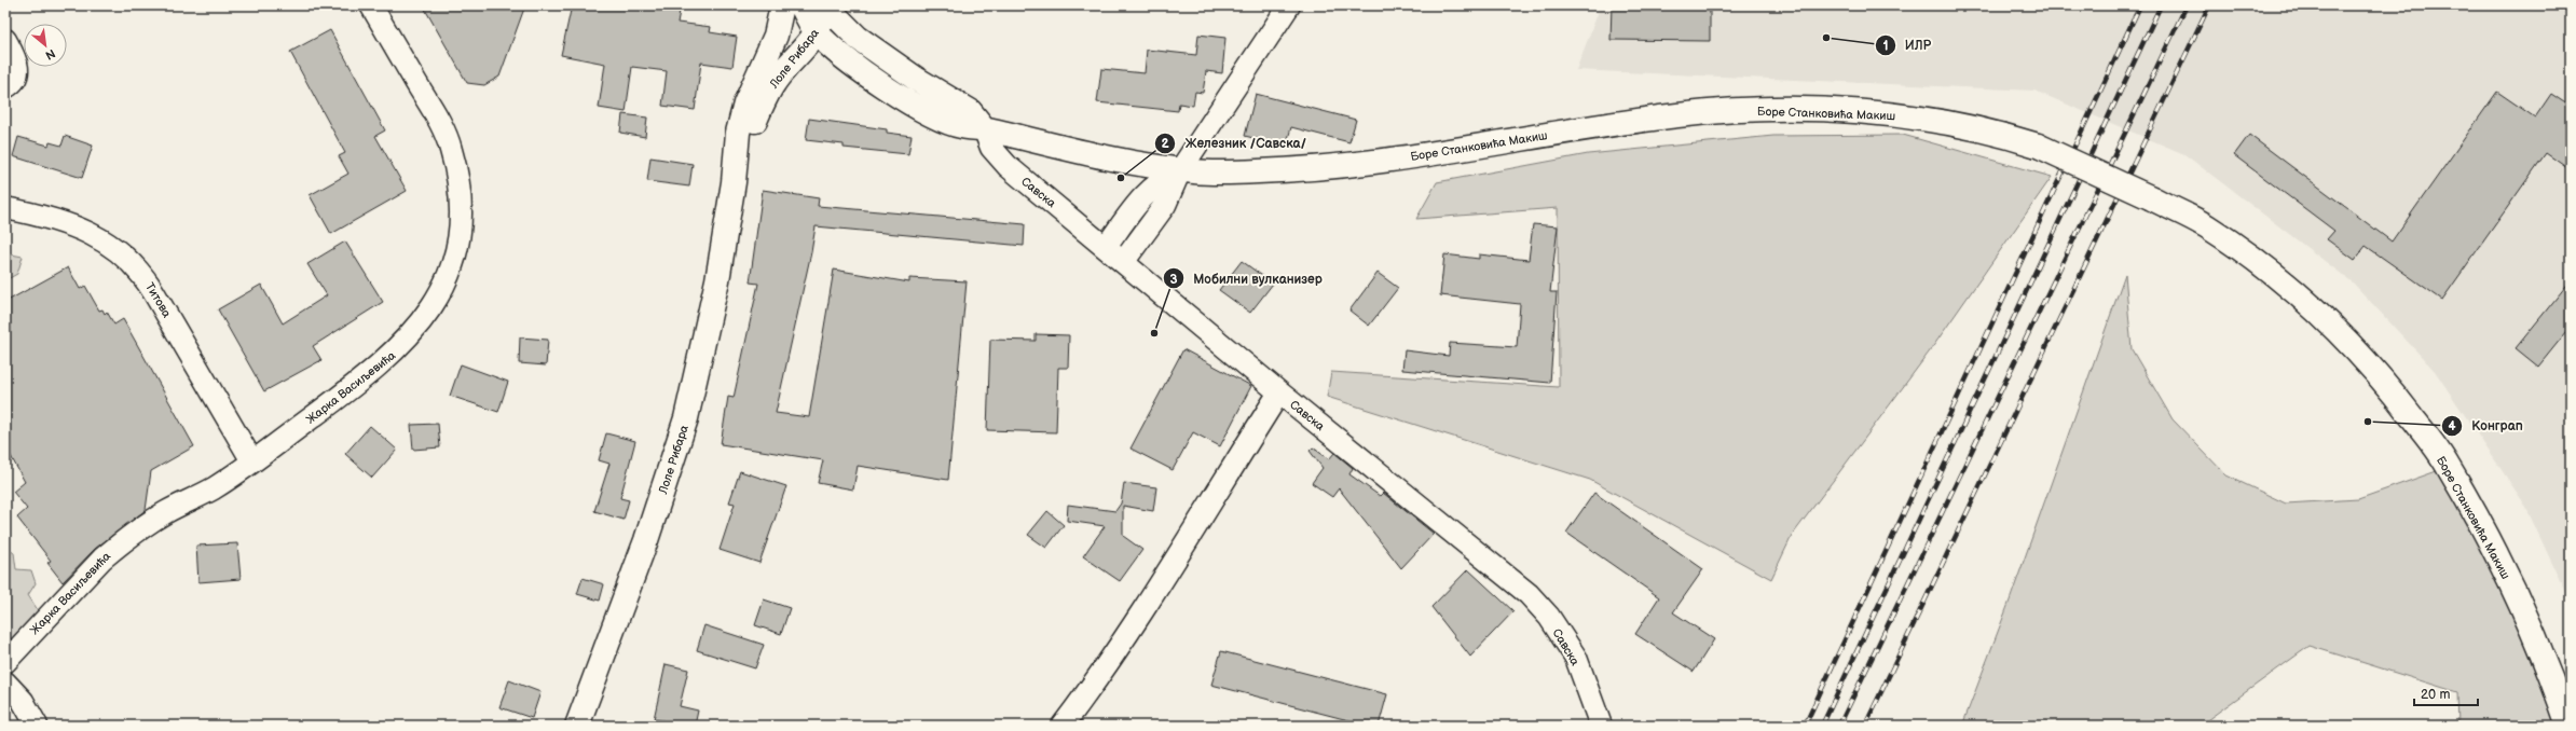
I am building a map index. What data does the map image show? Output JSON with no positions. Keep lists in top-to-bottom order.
{
  "streets": {
    "main road": ["Лоле Рибара", "Боре Станковића Макиш", "Савска"],
    "street": ["Титова", "Жарка Васиљевића"]
  },
  "crossings": [
    ["Лоле Рибара", "Савска"],
    ["Боре Станковића Макиш", "Савска"],
    ["Титова", "Жарка Васиљевића"]
  ],
  "places": [
    "ИЛР",
    "Железник /Савска/",
    "Мобилни вулканизер",
    "Конграп"
  ],
  "scale_bar": "20 m",
  "north": "bottom right"
}
